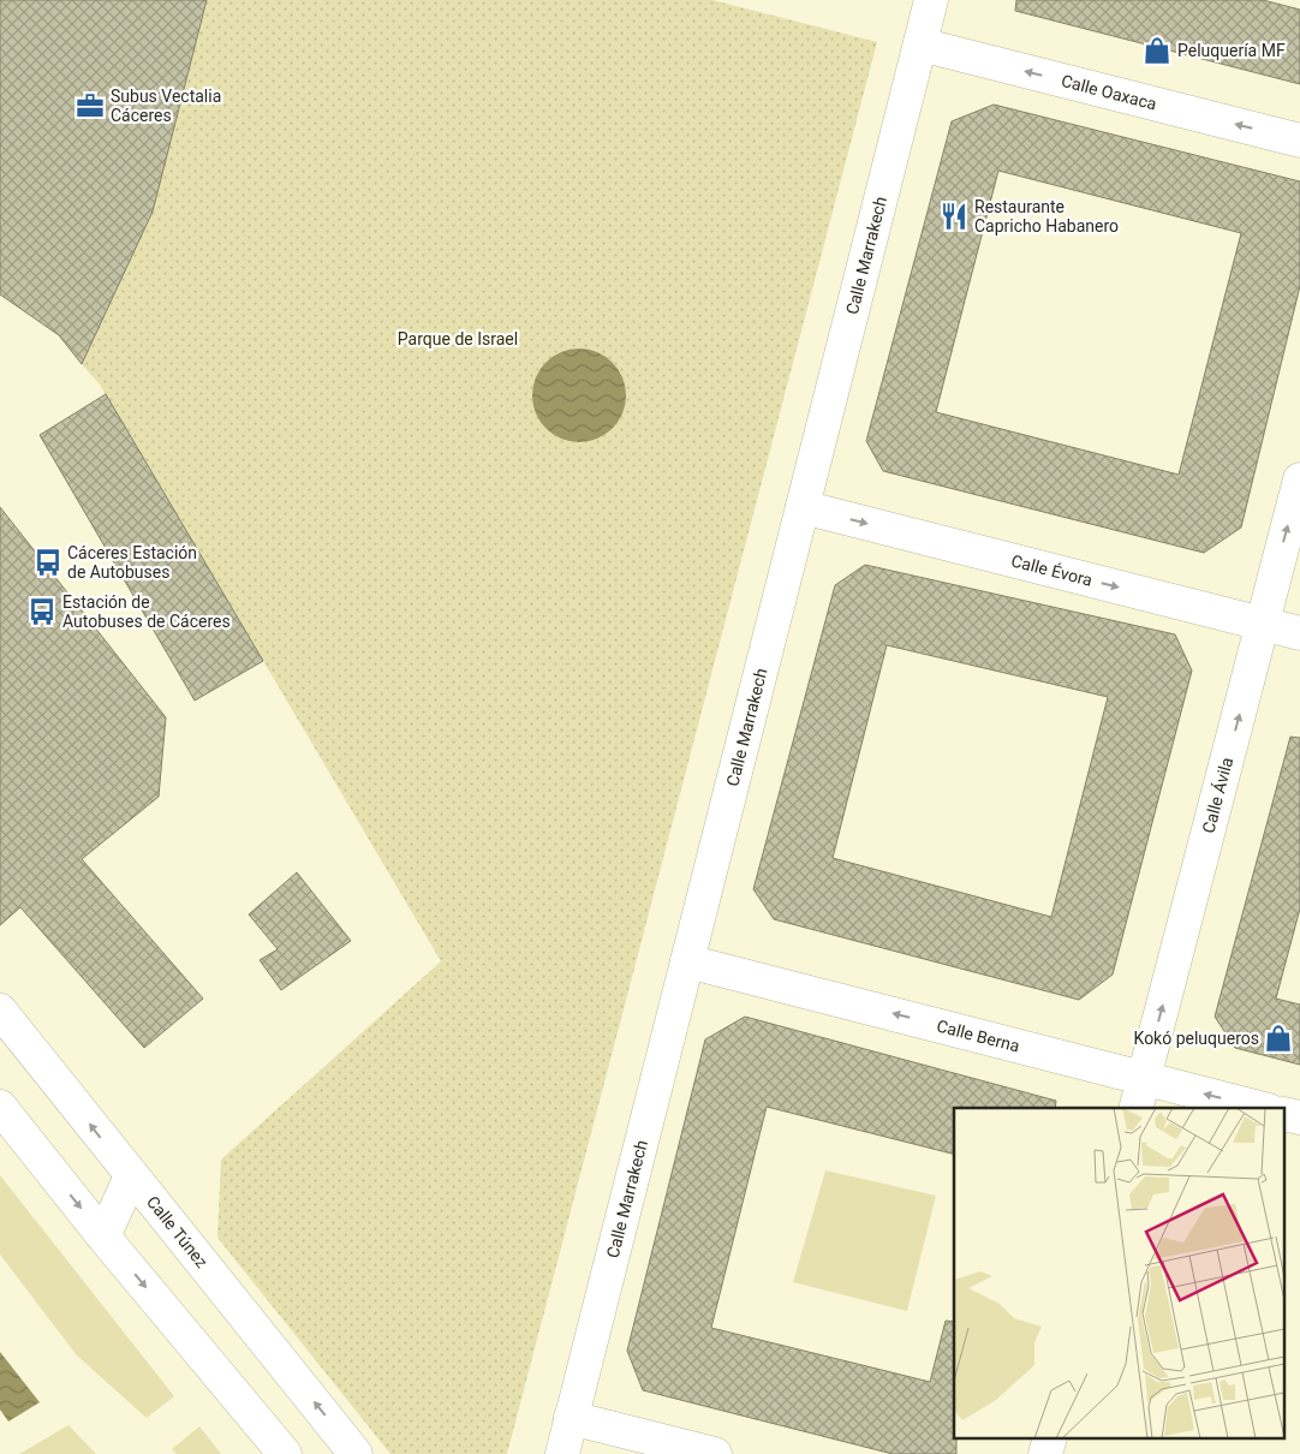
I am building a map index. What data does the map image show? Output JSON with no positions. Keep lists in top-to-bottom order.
{
  "streets": {
    "street": [
      "Calle Oaxaca",
      "Calle Marrakech",
      "Calle Évora",
      "Calle Ávila",
      "Calle Berna",
      "Calle Túnez"
    ]
  },
  "crossings": [
    ["Calle Oaxaca", "Calle Marrakech"],
    ["Calle Marrakech", "Calle Évora"],
    ["Calle Marrakech", "Calle Berna"],
    ["Calle Évora", "Calle Ávila"],
    ["Calle Ávila", "Calle Berna"]
  ],
  "one_way": [
    "Calle Oaxaca",
    "Calle Évora",
    "Calle Ávila",
    "Calle Berna"
  ],
  "parks": ["Parque de Israel"],
  "places": {
    "shop": ["Peluquería MF", "Kokó peluqueros"],
    "office": ["Subus Vectalia Cáceres"],
    "restaurant": ["Restaurante Capricho Habanero"],
    "bus stop": ["Cáceres Estación de Autobuses", "Estación de Autobuses de Cáceres"]
  }
}
